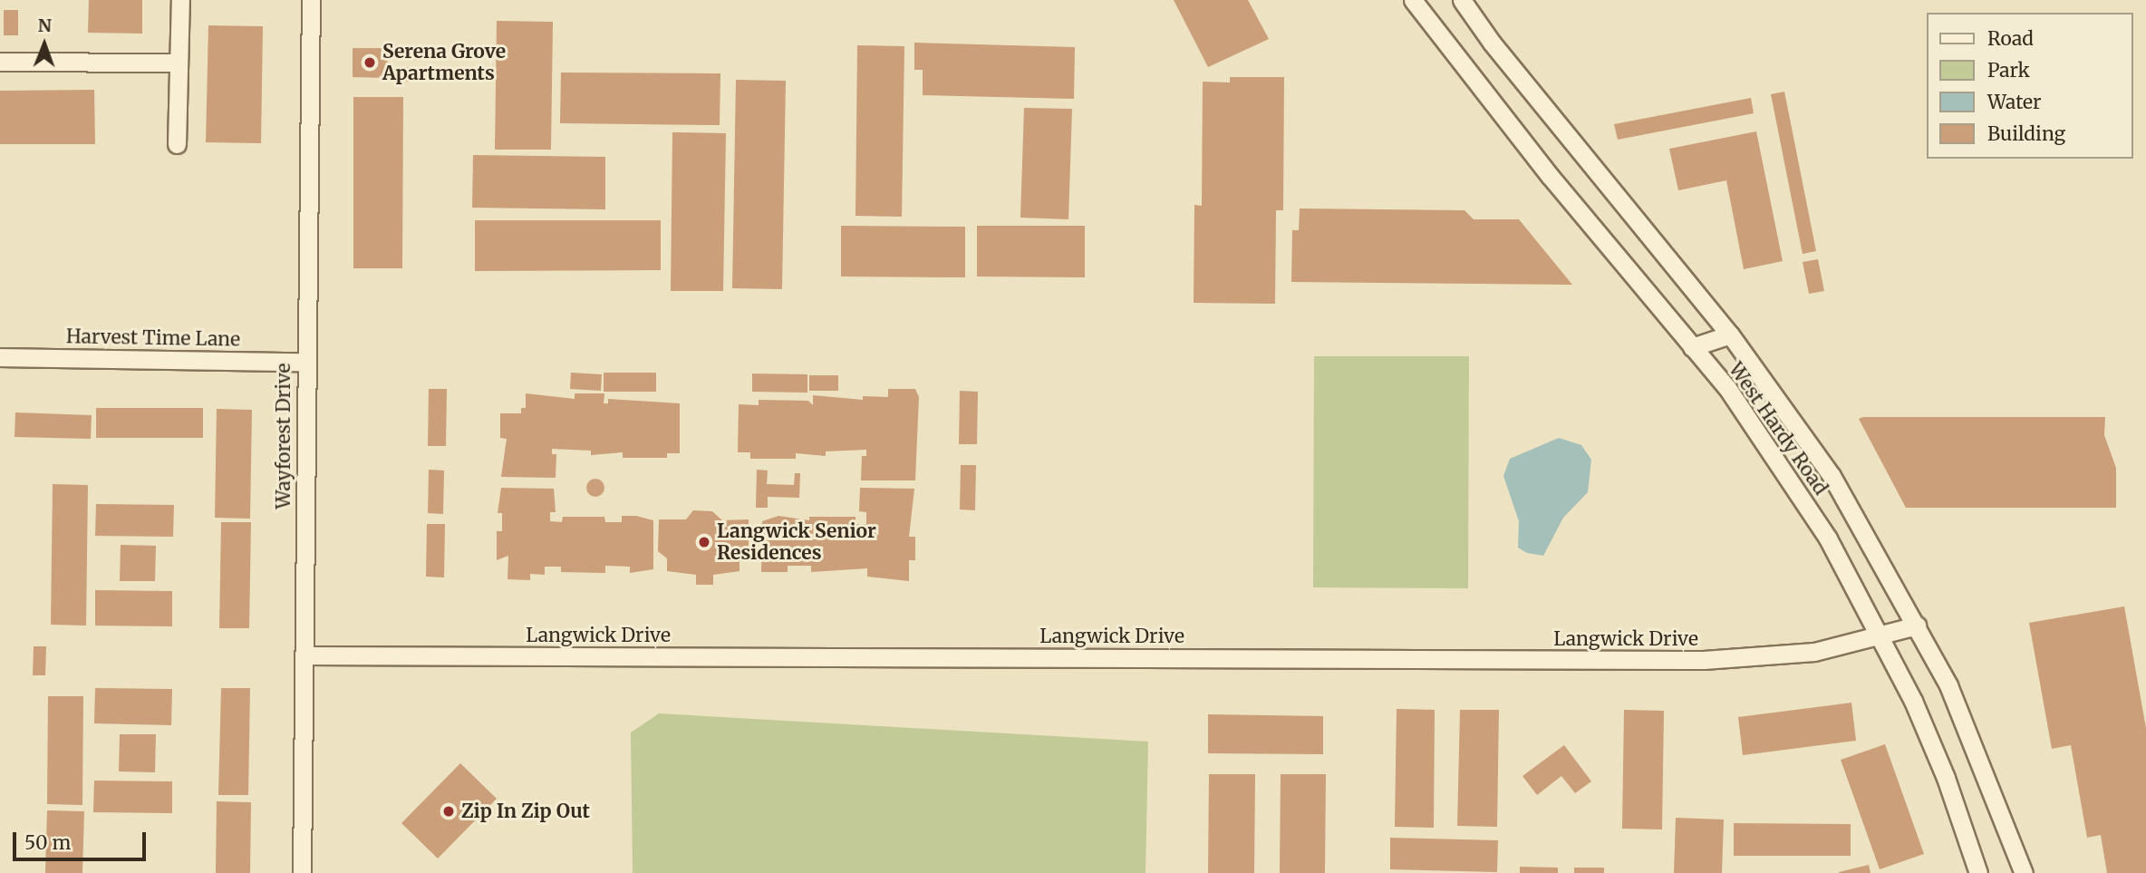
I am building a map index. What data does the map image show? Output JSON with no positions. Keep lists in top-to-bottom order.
{
  "streets": {
    "street": [
      "Harvest Time Lane",
      "West Hardy Road",
      "Wayforest Drive",
      "Langwick Drive"
    ]
  },
  "crossings": [
    ["Harvest Time Lane", "Wayforest Drive"],
    ["West Hardy Road", "Langwick Drive"],
    ["Wayforest Drive", "Langwick Drive"]
  ],
  "places": ["Serena Grove Apartments", "Langwick Senior Residences", "Zip In Zip Out"],
  "legend": [
    "Road",
    "Park",
    "Water",
    "Building"
  ],
  "scale_bar": "50 m",
  "north": "top"
}
